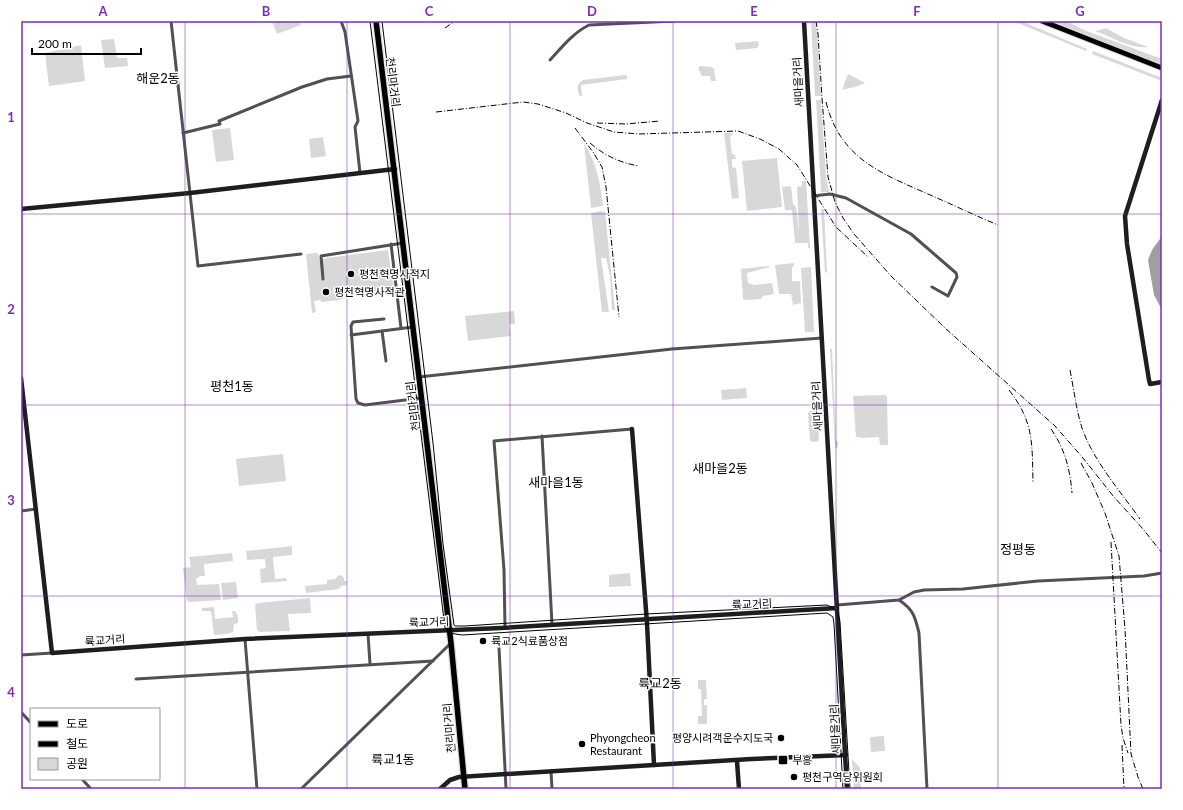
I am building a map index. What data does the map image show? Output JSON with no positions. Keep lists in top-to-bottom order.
{
  "streets": {
    "highway": ["천리마거리"],
    "street": ["새마을거리", "륙교거리"]
  },
  "crossings": [
    ["천리마거리", "륙교거리"],
    ["새마을거리", "륙교거리"]
  ],
  "districts": [
    "해운2동",
    "평천1동",
    "새마을2동",
    "새마을1동",
    "정평동",
    "륙교2동",
    "륙교1동"
  ],
  "places": {
    "other": [
      "평천혁명사적지",
      "평천혁명사적관",
      "륙교2식료품상점",
      "평양시려객운수지도국",
      "Phyongcheon Restaurant",
      "평천구역당위원회"
    ],
    "transit": ["부흥"]
  },
  "legend": ["도로", "철도", "공원"],
  "scale_bar": "200 m",
  "grid": {
    "columns": [
      "A",
      "B",
      "C",
      "D",
      "E",
      "F",
      "G"
    ],
    "rows": [
      "1",
      "2",
      "3",
      "4"
    ]
  }
}
